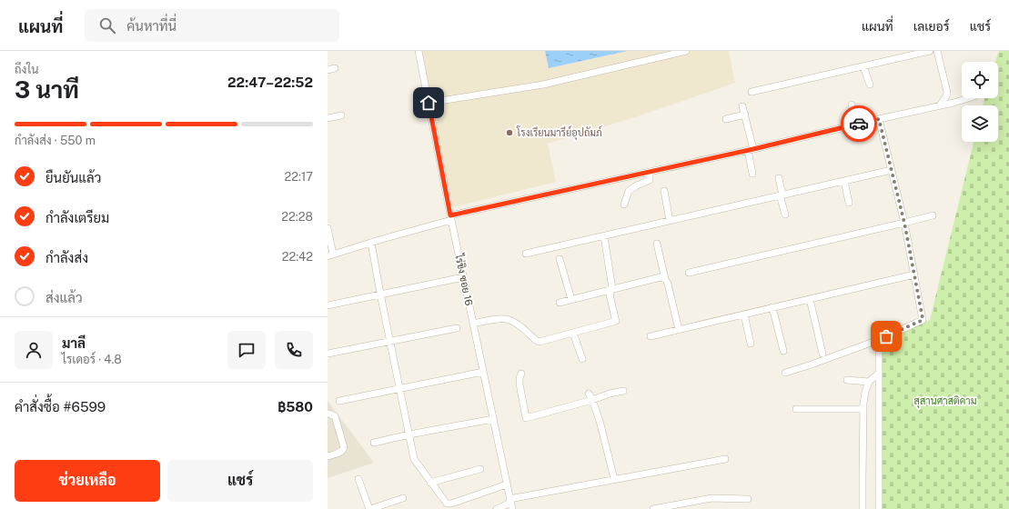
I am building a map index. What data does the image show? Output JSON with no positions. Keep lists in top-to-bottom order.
{
  "streets": {
    "street": ["ไร่ขิง ซอย 16"]
  },
  "parks": ["สุสานศาสติคาม"],
  "places": ["โรงเรียนมารีย์อุปถัมภ์"],
  "page": {
    "header": "แผนที่",
    "search": "ค้นหาที่นี่",
    "nav": ["แผนที่", "เลเยอร์", "แชร์"],
    "heading": ["3 นาที", "ถึงใน", "22:47–22:52"],
    "panel": [
      "มาลี",
      "ไรเดอร์ · 4.8",
      "คำสั่งซื้อ #6599",
      "฿580"
    ],
    "bar": "กำลังส่ง · 550 m",
    "list": [
      ["ยืนยันแล้ว", "22:17"],
      ["กำลังเตรียม", "22:28"],
      ["กำลังส่ง", "22:42"],
      "ส่งแล้ว"
    ],
    "buttons": ["ช่วยเหลือ", "แชร์"]
  }
}
